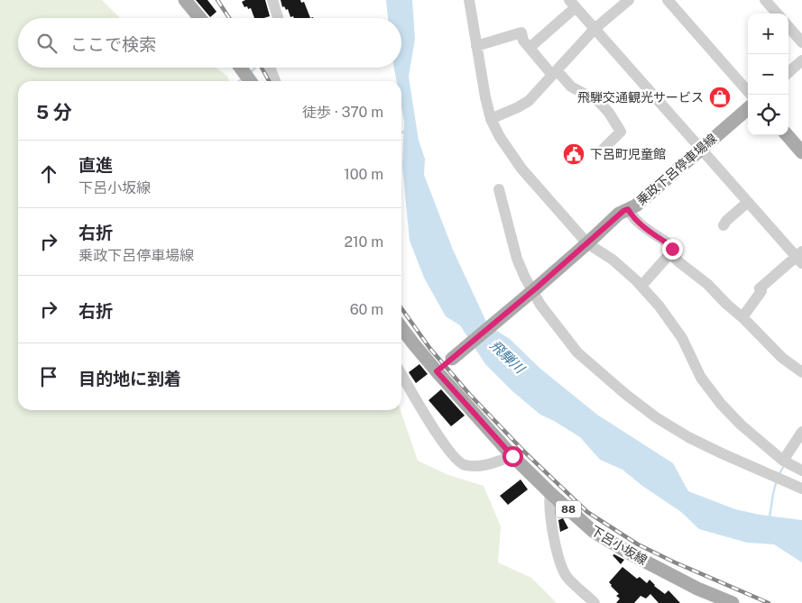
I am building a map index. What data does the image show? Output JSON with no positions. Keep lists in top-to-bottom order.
{
  "streets": {
    "main road": ["乗政下呂停車場線", "88", "下呂小坂線"]
  },
  "crossings": [
    ["乗政下呂停車場線", "下呂小坂線"]
  ],
  "water": ["飛騨川"],
  "places": {
    "shop": ["飛騨交通観光サービス"],
    "public building": ["下呂町児童館"]
  },
  "page": {
    "map_buttons": ["+", "−"],
    "search": "ここで検索",
    "heading": ["5 分", "徒歩 · 370 m"],
    "list": [
      ["直進", "下呂小坂線", "100 m"],
      ["右折", "乗政下呂停車場線", "210 m"],
      ["右折", "60 m"],
      "目的地に到着"
    ]
  }
}
